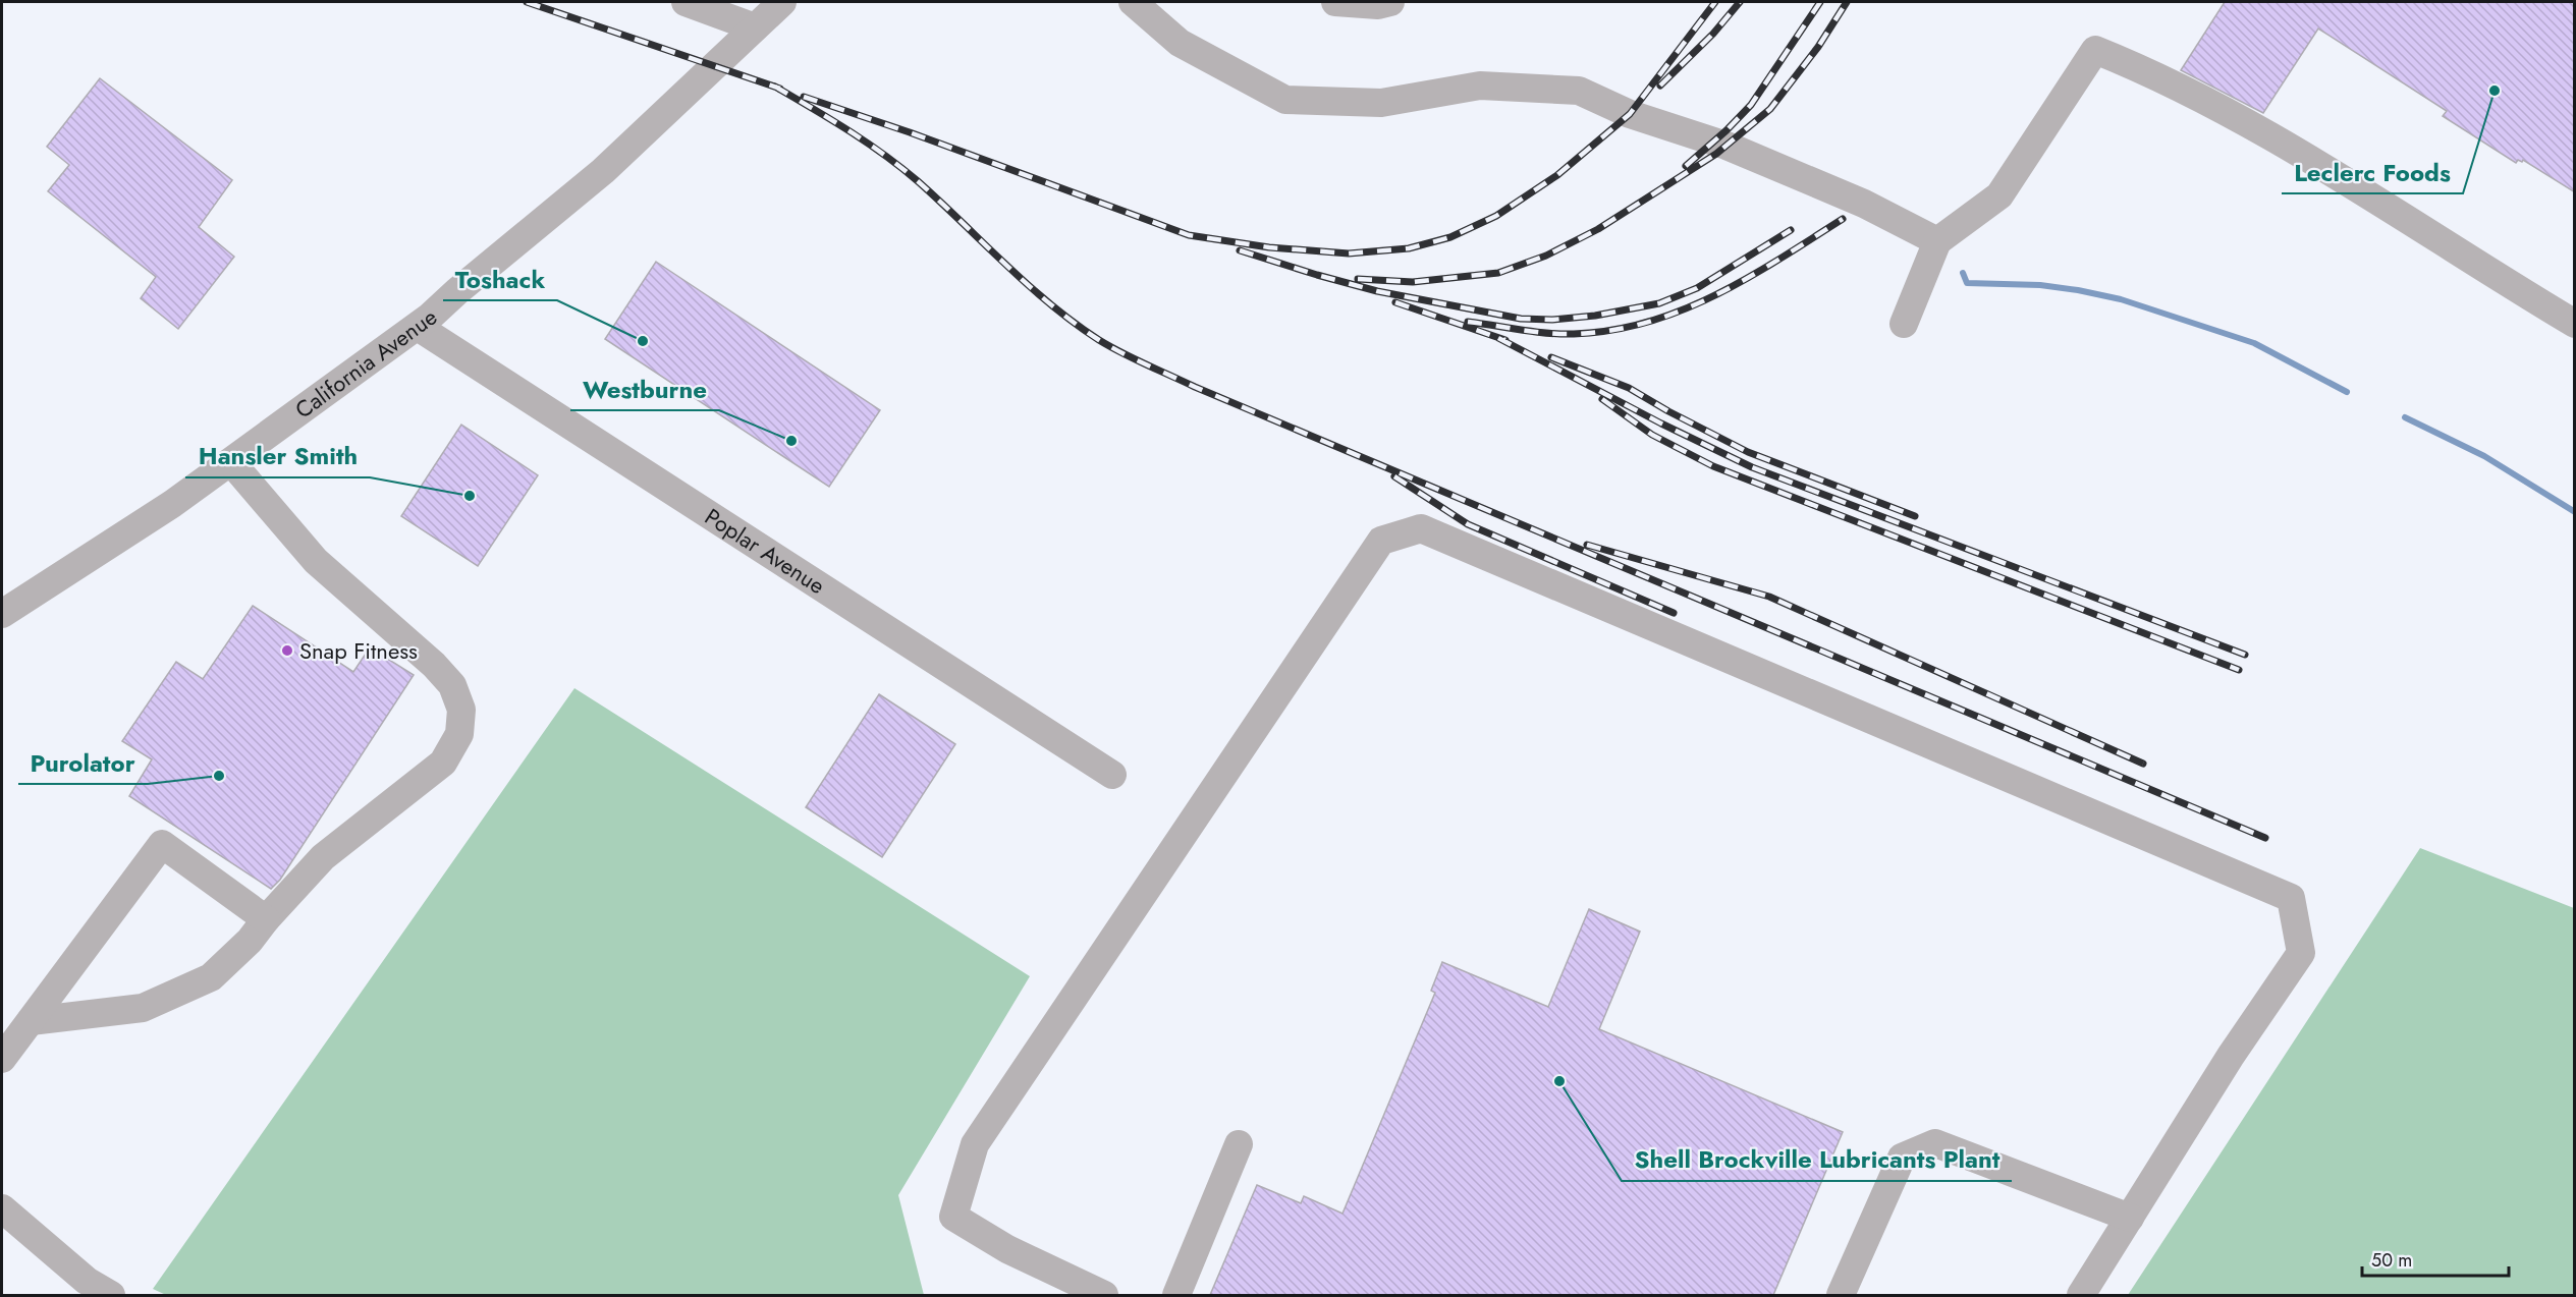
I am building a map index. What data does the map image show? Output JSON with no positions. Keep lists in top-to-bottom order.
{
  "streets": {
    "street": ["California Avenue", "Poplar Avenue"]
  },
  "crossings": [
    ["California Avenue", "Poplar Avenue"]
  ],
  "places": [
    "Leclerc Foods",
    "Toshack",
    "Westburne",
    "Hansler Smith",
    "Snap Fitness",
    "Purolator",
    "Shell Brockville Lubricants Plant"
  ],
  "scale_bar": "50 m"
}
